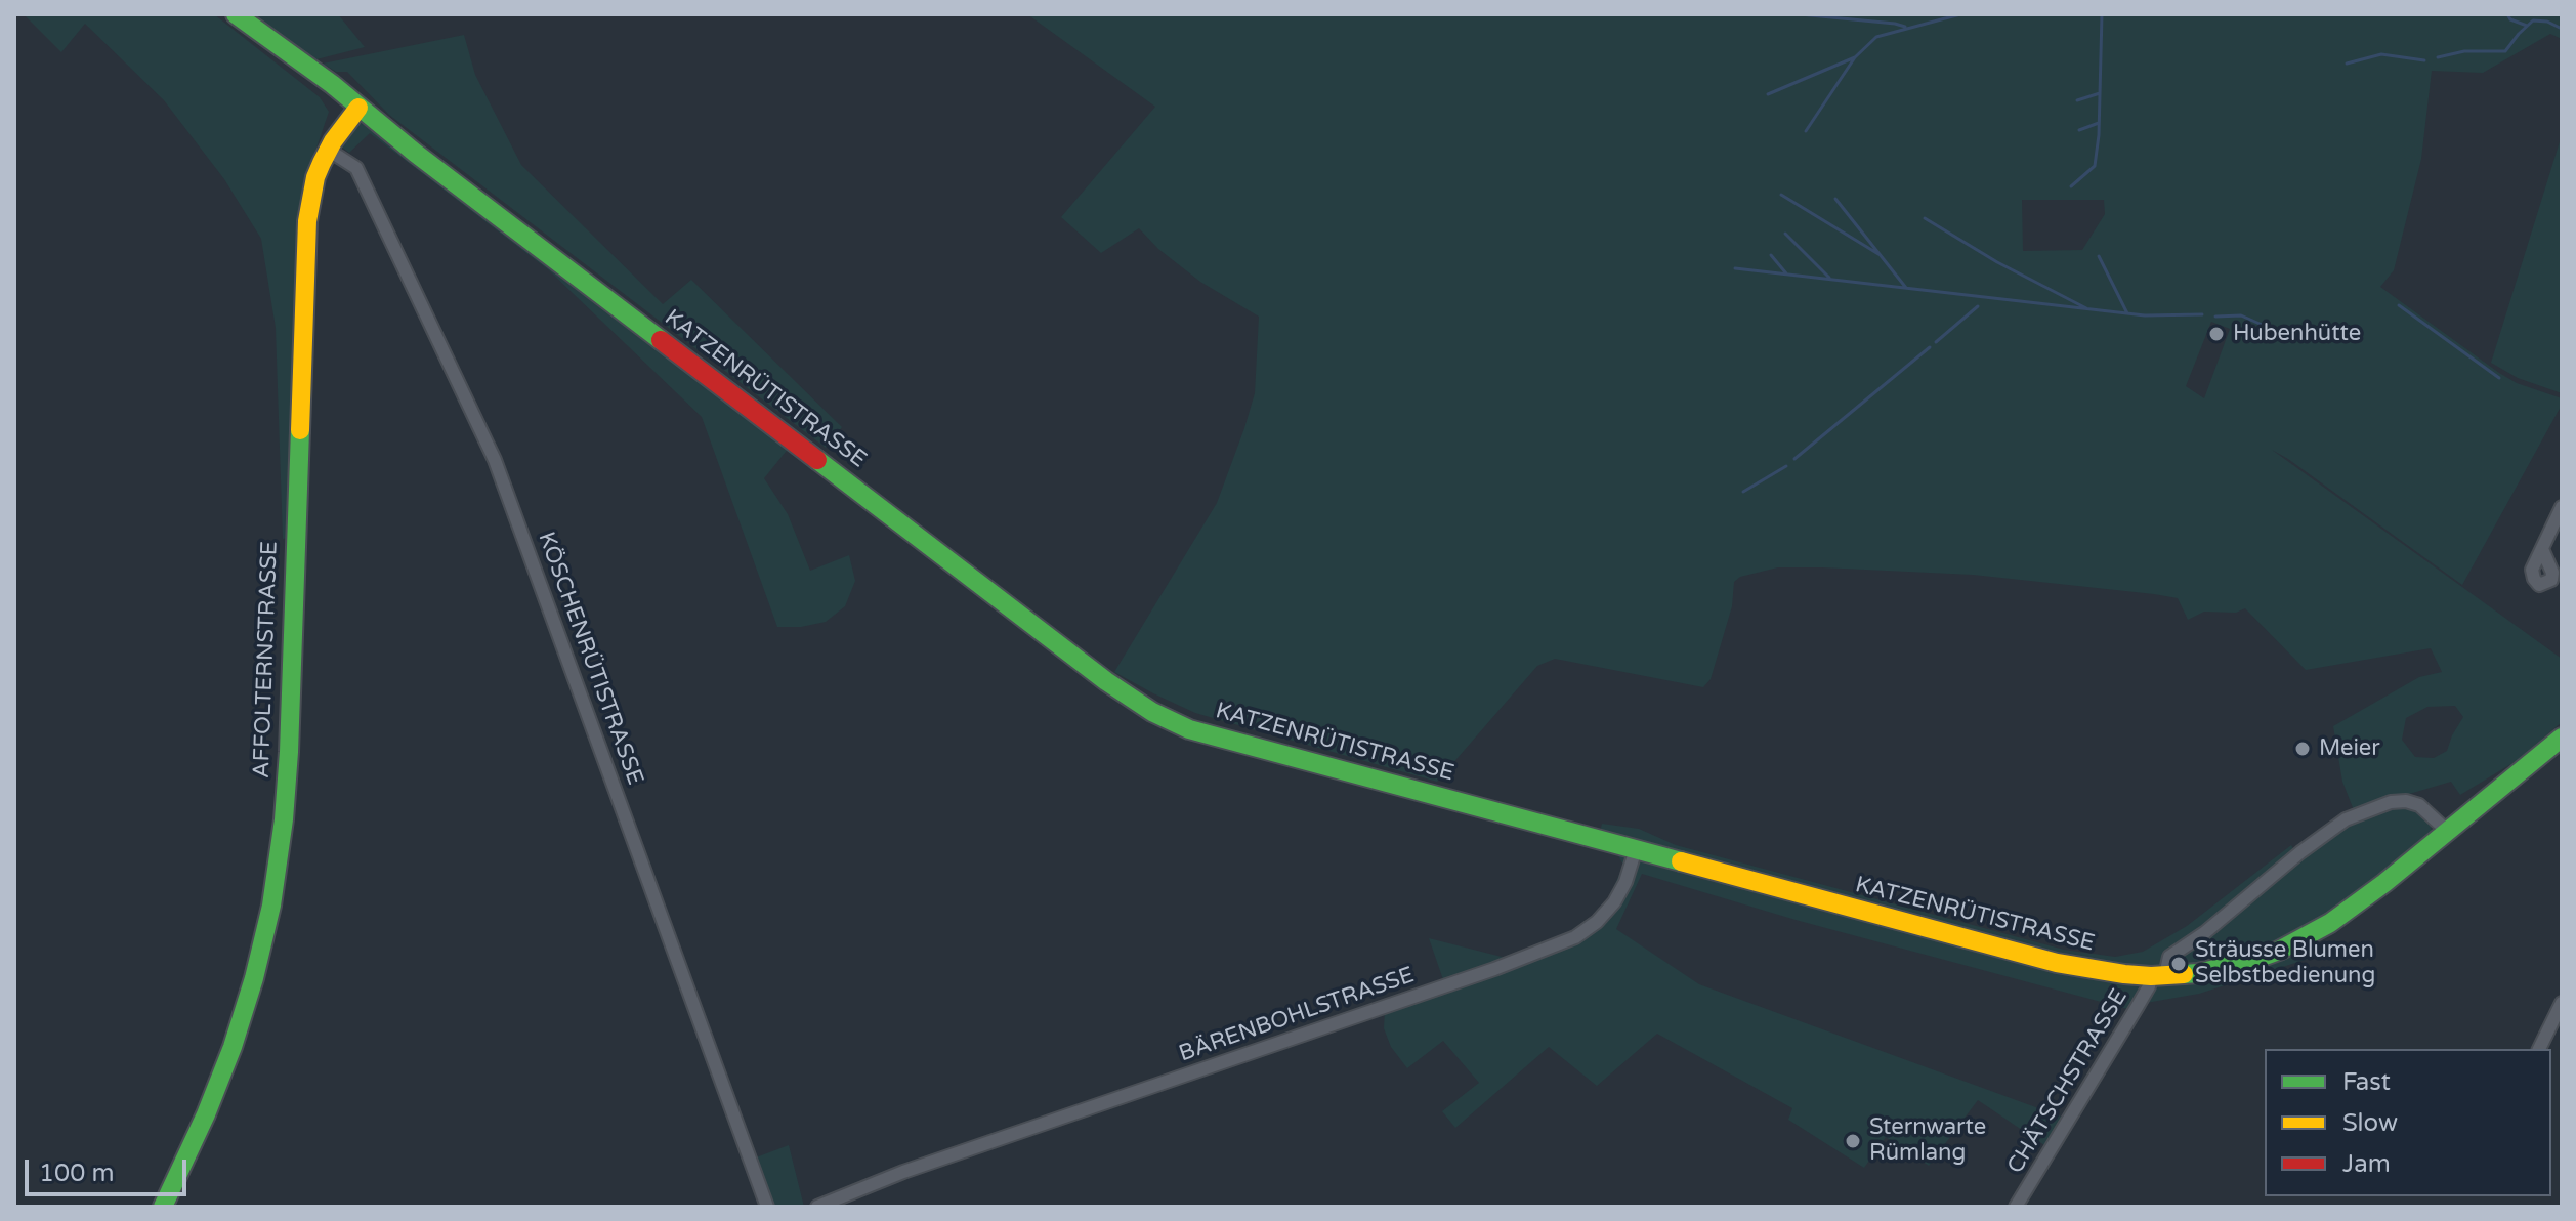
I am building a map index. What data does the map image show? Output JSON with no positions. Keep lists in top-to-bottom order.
{
  "streets": {
    "street": [
      "KATZENRÜTISTRASSE",
      "KÖSCHENRÜTISTRASSE",
      "AFFOLTERNSTRASSE",
      "BÄRENBOHLSTRASSE",
      "CHÄTSCHSTRASSE"
    ]
  },
  "crossings": [
    ["KATZENRÜTISTRASSE", "AFFOLTERNSTRASSE"],
    ["KATZENRÜTISTRASSE", "BÄRENBOHLSTRASSE"],
    ["KATZENRÜTISTRASSE", "CHÄTSCHSTRASSE"],
    ["KÖSCHENRÜTISTRASSE", "AFFOLTERNSTRASSE"]
  ],
  "places": [
    "Hubenhütte",
    "Meier",
    "Sträusse Blumen Selbstbedienung",
    "Sternwarte Rümlang"
  ],
  "legend": ["Fast", "Slow", "Jam"],
  "scale_bar": "100 m"
}
